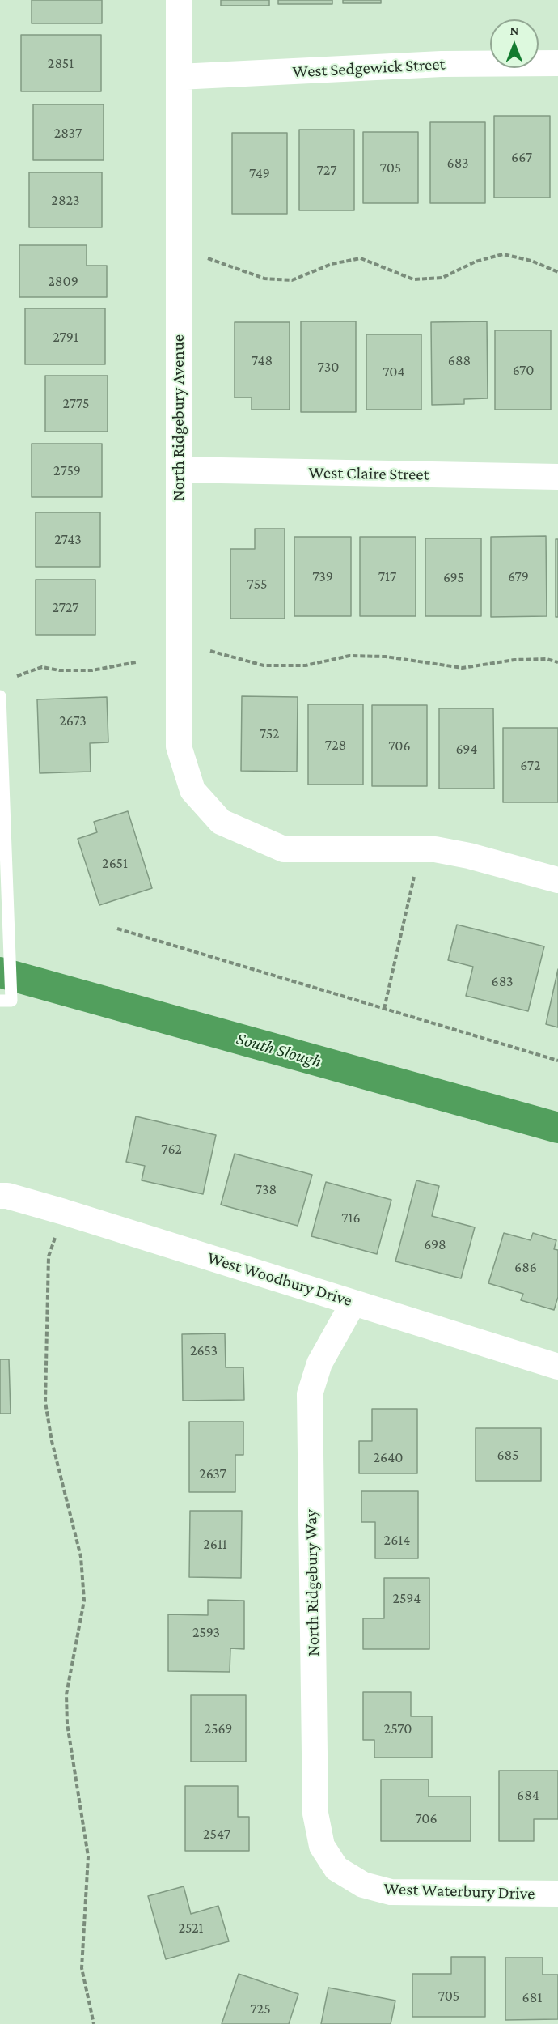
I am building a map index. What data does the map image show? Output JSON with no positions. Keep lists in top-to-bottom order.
{
  "streets": {
    "street": [
      "West Sedgewick Street",
      "North Ridgebury Avenue",
      "West Claire Street",
      "West Woodbury Drive",
      "North Ridgebury Way",
      "West Waterbury Drive"
    ]
  },
  "crossings": [
    ["West Sedgewick Street", "North Ridgebury Avenue"],
    ["North Ridgebury Avenue", "West Claire Street"],
    ["West Woodbury Drive", "North Ridgebury Way"],
    ["North Ridgebury Way", "West Waterbury Drive"]
  ],
  "water": ["South Slough"],
  "house_numbers": [
    "2851",
    "2837",
    "667",
    "683",
    "705",
    "727",
    "749",
    "2823",
    "2809",
    "2791",
    "748",
    "688",
    "730",
    "670",
    "704",
    "2775",
    "2759",
    "2743",
    "739",
    "717",
    "679",
    "695",
    "755",
    "2727",
    "2673",
    "752",
    "728",
    "706",
    "694",
    "672",
    "2651",
    "683",
    "762",
    "738",
    "716",
    "698",
    "686",
    "2653",
    "685",
    "2640",
    "2637",
    "2614",
    "2611",
    "2594",
    "2593",
    "2569",
    "2570",
    "684",
    "706",
    "2547",
    "2521",
    "705",
    "681",
    "725"
  ],
  "north": "top"
}
